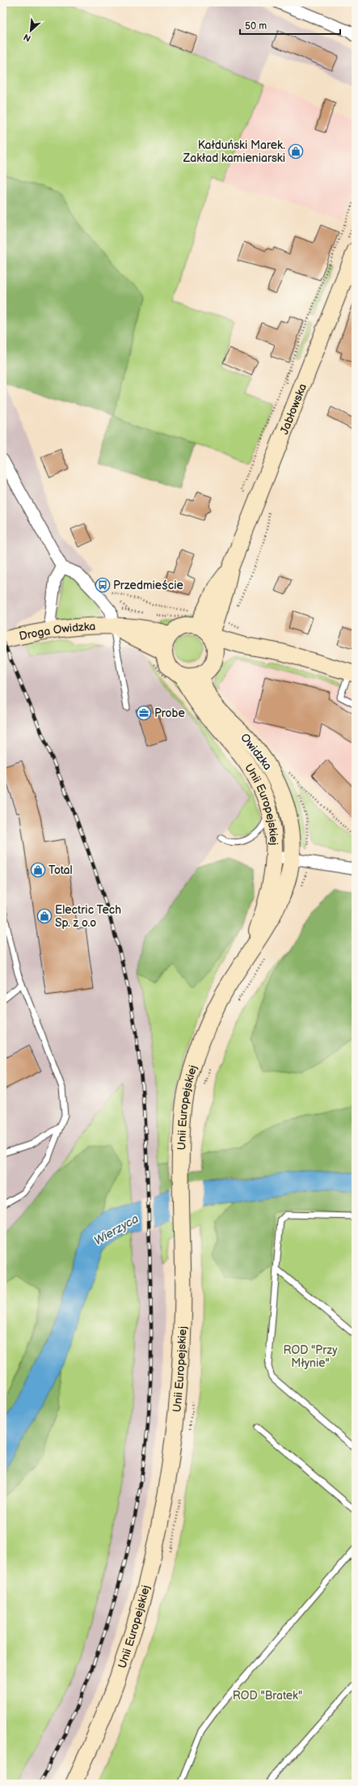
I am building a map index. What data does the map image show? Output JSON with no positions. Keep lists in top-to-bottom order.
{
  "streets": {
    "main road": [
      "Jabłowska",
      "Droga Owidzka",
      "Owidzka",
      "Unii Europejskiej"
    ]
  },
  "crossings": [
    ["Jabłowska", "Droga Owidzka"],
    ["Jabłowska", "Owidzka"],
    ["Jabłowska", "Unii Europejskiej"],
    ["Droga Owidzka", "Owidzka"],
    ["Droga Owidzka", "Unii Europejskiej"],
    ["Owidzka", "Unii Europejskiej"]
  ],
  "water": ["Wierzyca"],
  "parks": ["ROD \"Przy Młynie\"", "ROD \"Bratek\""],
  "places": {
    "shop": ["Kałduński Marek. Zakład kamieniarski", "Total", "Electric Tech Sp. z o.o"],
    "bus stop": ["Przedmieście"],
    "office": ["Probe"]
  },
  "scale_bar": "50 m",
  "north": "bottom left"
}
